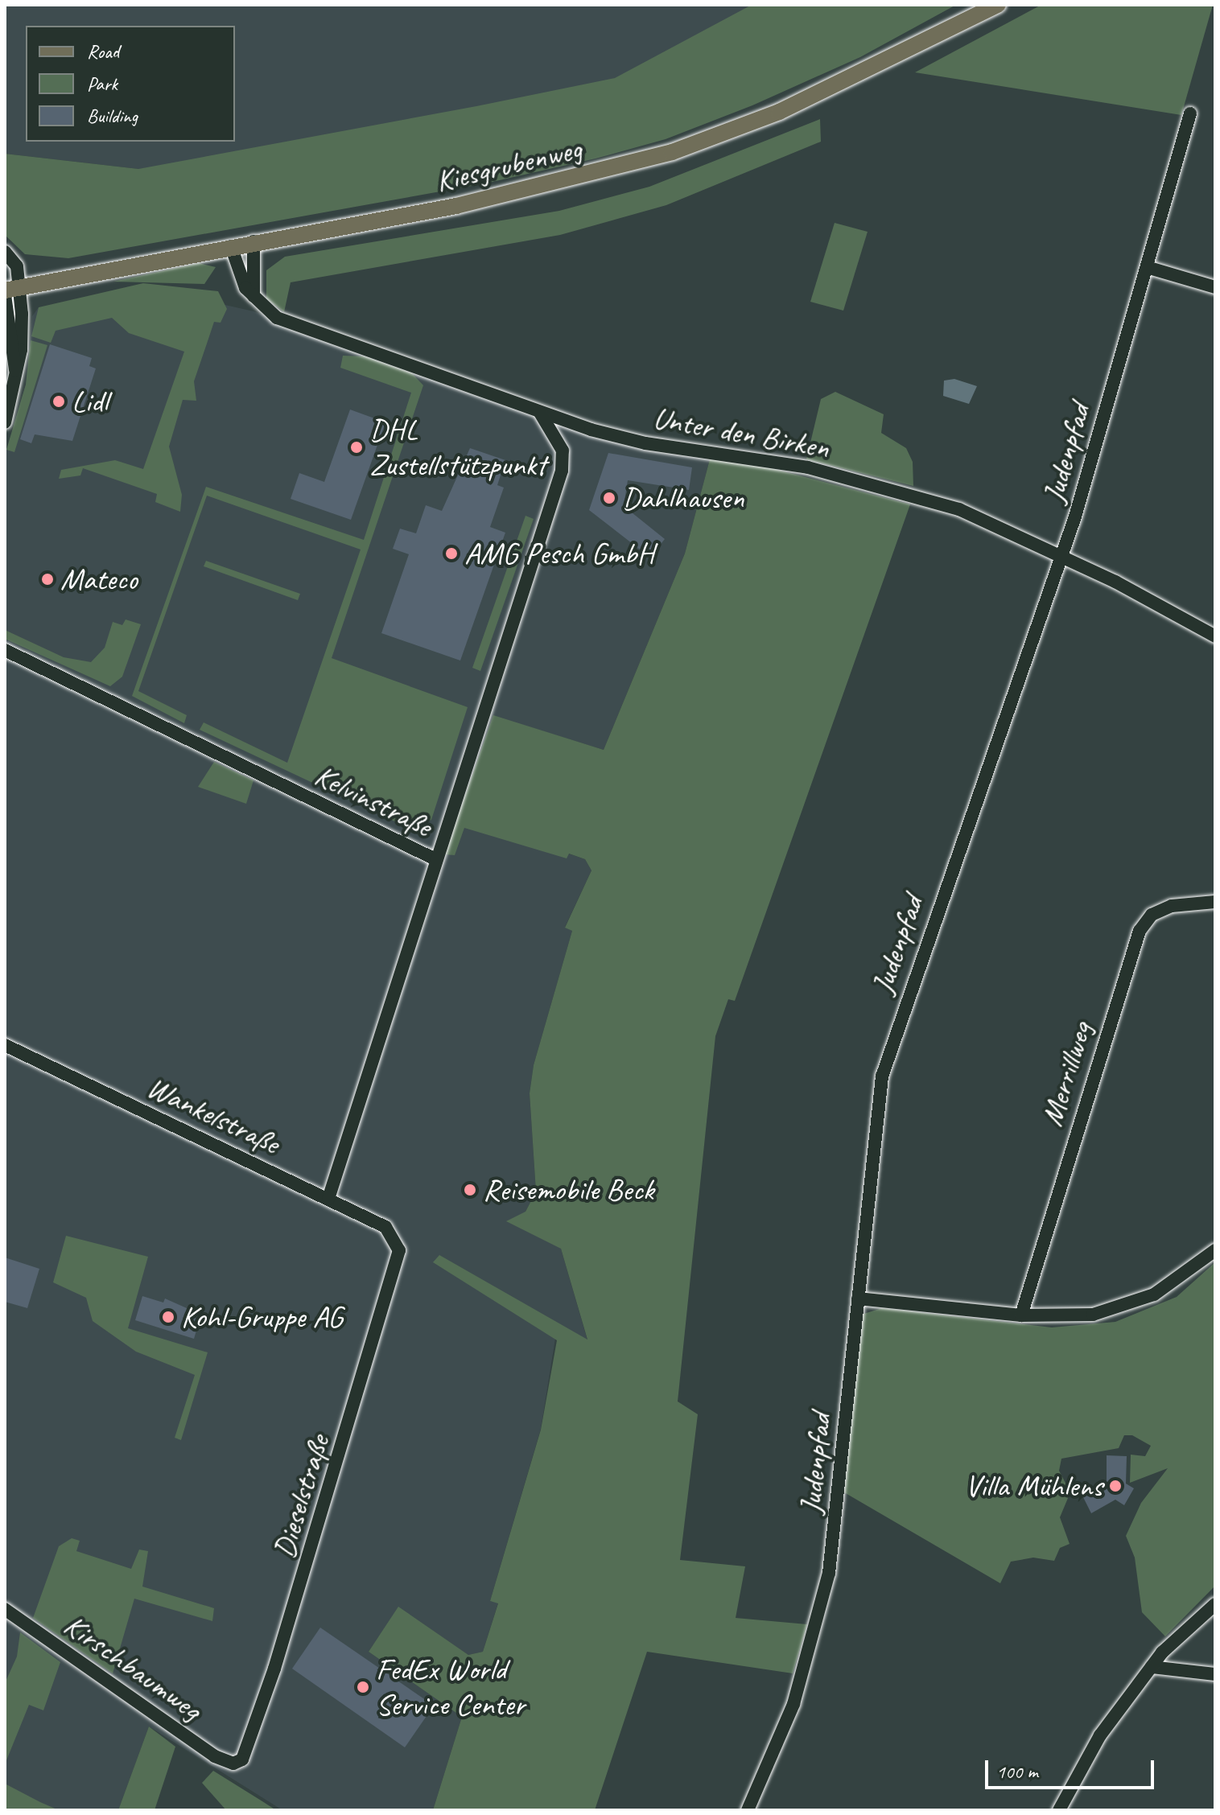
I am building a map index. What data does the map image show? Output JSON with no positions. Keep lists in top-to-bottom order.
{
  "streets": {
    "main road": ["Kiesgrubenweg"],
    "street": [
      "Unter den Birken",
      "Judenpfad",
      "Kelvinstraße",
      "Merrillweg",
      "Wankelstraße",
      "Dieselstraße",
      "Kirschbaumweg"
    ]
  },
  "crossings": [
    ["Kiesgrubenweg", "Unter den Birken"],
    ["Unter den Birken", "Judenpfad"],
    ["Kelvinstraße", "Wankelstraße"],
    ["Wankelstraße", "Dieselstraße"],
    ["Dieselstraße", "Kirschbaumweg"]
  ],
  "places": [
    "Lidl",
    "DHL Zustellstützpunkt",
    "Dahlhausen",
    "AMG Pesch GmbH",
    "Mateco",
    "Reisemobile Beck",
    "Kohl-Gruppe AG",
    "Villa Mühlens",
    "FedEx World Service Center"
  ],
  "legend": ["Road", "Park", "Building"],
  "scale_bar": "100 m"
}
